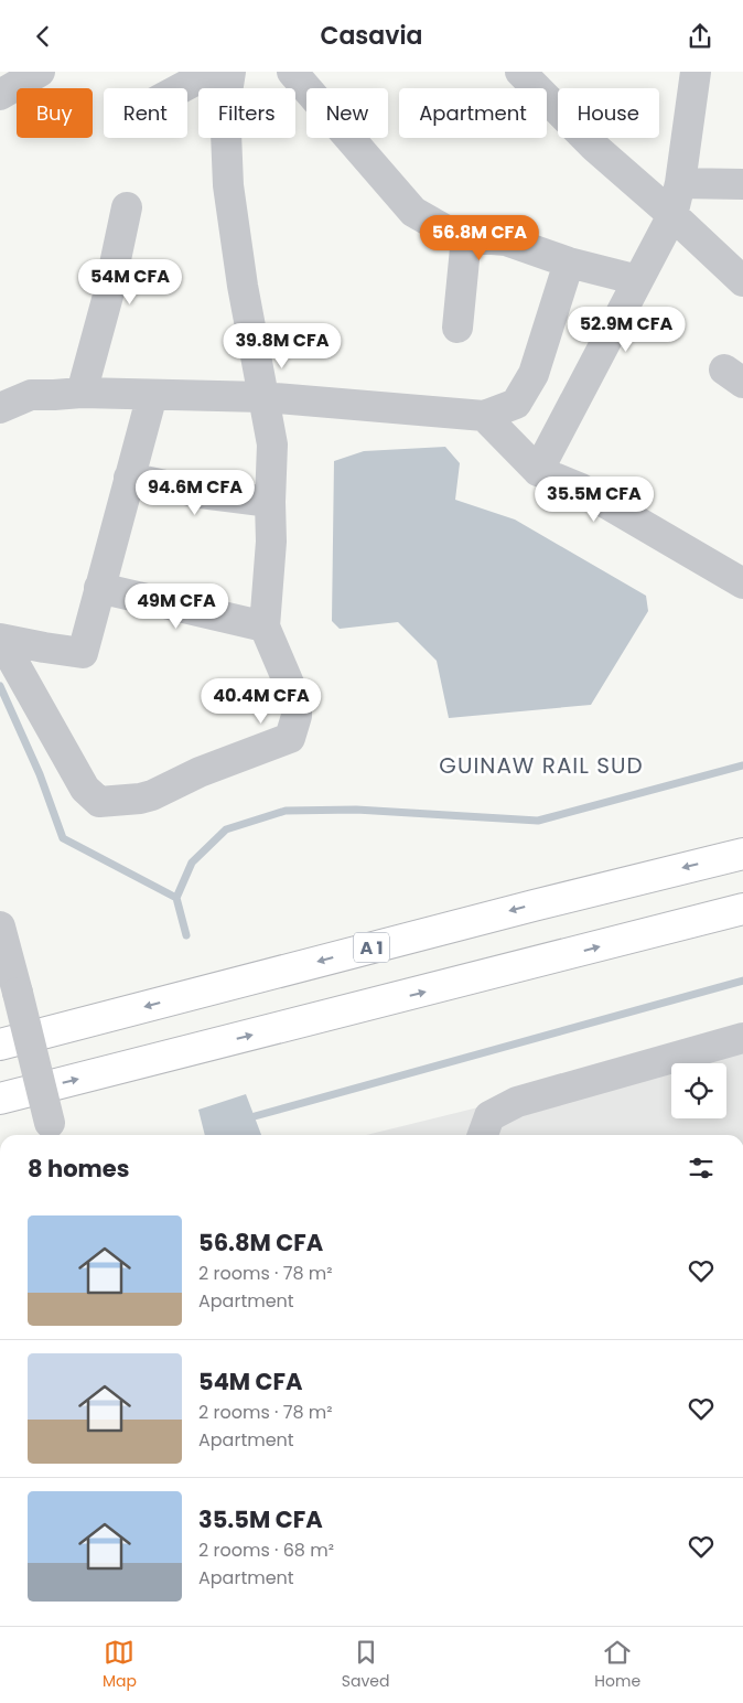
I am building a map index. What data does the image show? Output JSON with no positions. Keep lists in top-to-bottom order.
{
  "streets": {
    "highway": ["A 1"]
  },
  "districts": ["GUINAW RAIL SUD"],
  "page": {
    "header": "Casavia",
    "chip": [
      "Buy",
      "Rent",
      "Filters",
      "New",
      "Apartment",
      "House"
    ],
    "price": [
      "56.8M CFA",
      "54M CFA",
      "52.9M CFA",
      "39.8M CFA",
      "94.6M CFA",
      "35.5M CFA",
      "49M CFA",
      "40.4M CFA"
    ],
    "heading": "8 homes",
    "list": [
      {
        "name": "56.8M CFA",
        "note": "2 rooms · 78 m² · Apartment"
      },
      {
        "name": "54M CFA",
        "note": "2 rooms · 78 m² · Apartment"
      },
      {
        "name": "35.5M CFA",
        "note": "2 rooms · 68 m² · Apartment"
      }
    ],
    "tabs": ["Map", "Saved", "Home"]
  }
}
